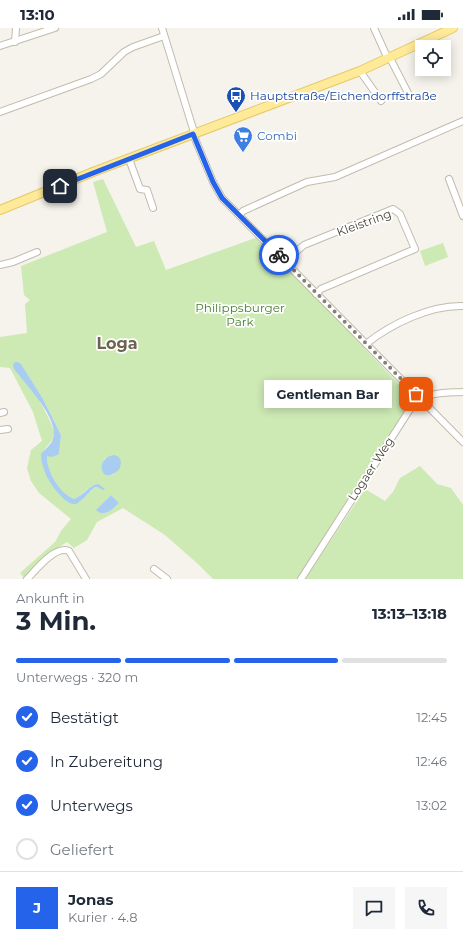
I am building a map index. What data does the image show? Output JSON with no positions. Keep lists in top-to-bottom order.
{
  "streets": {
    "street": ["Kleistring", "Logaer Weg"]
  },
  "districts": ["Loga"],
  "parks": ["Philippsburger Park"],
  "places": {
    "bus stop": ["Hauptstraße/Eichendorffstraße"],
    "supermarket": ["Combi"],
    "other": ["Gentleman Bar"]
  },
  "page": {
    "status": "13:10",
    "bubble": "Gentleman Bar",
    "heading": ["3 Min.", "Ankunft in", "13:13–13:18"],
    "panel": ["Jonas", "Kurier · 4.8"],
    "bar": "Unterwegs · 320 m",
    "list": [
      ["Bestätigt", "12:45"],
      ["In Zubereitung", "12:46"],
      ["Unterwegs", "13:02"],
      "Geliefert"
    ],
    "round": "J"
  }
}
